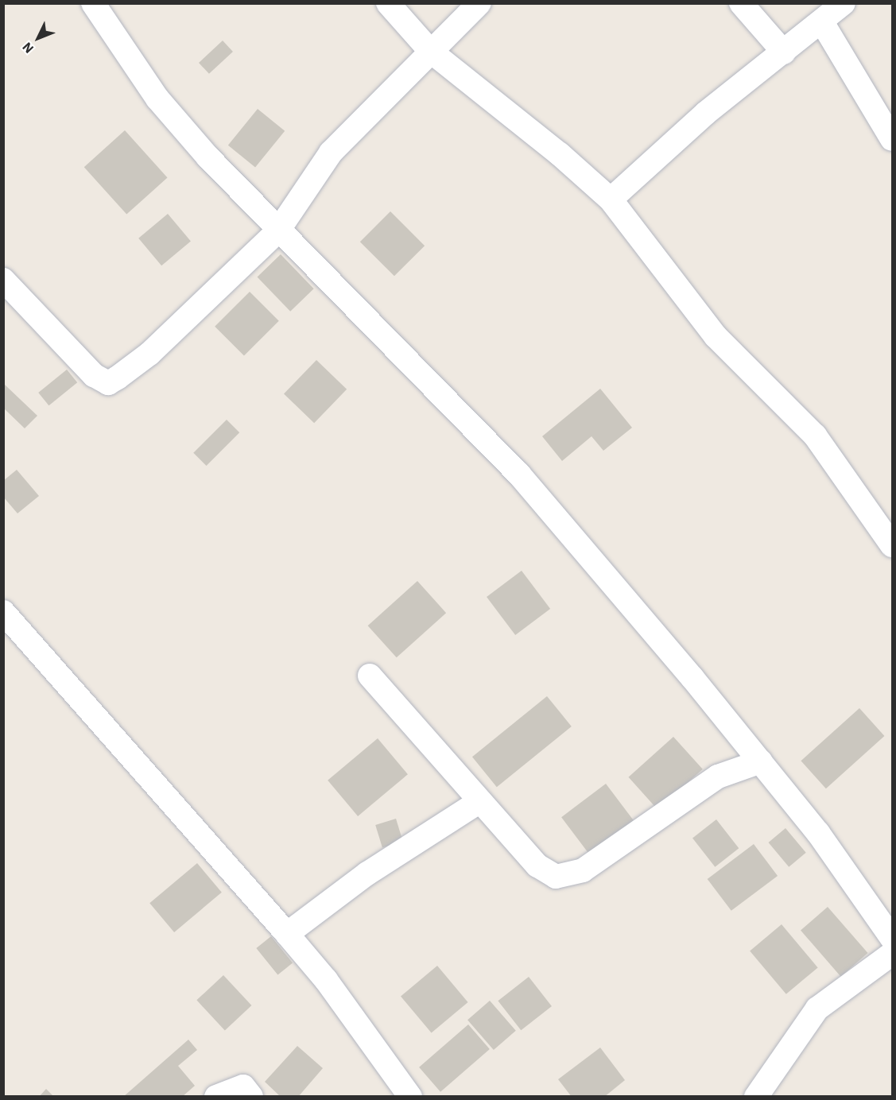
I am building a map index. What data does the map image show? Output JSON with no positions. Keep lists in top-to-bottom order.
{
  "north": "bottom left"
}
